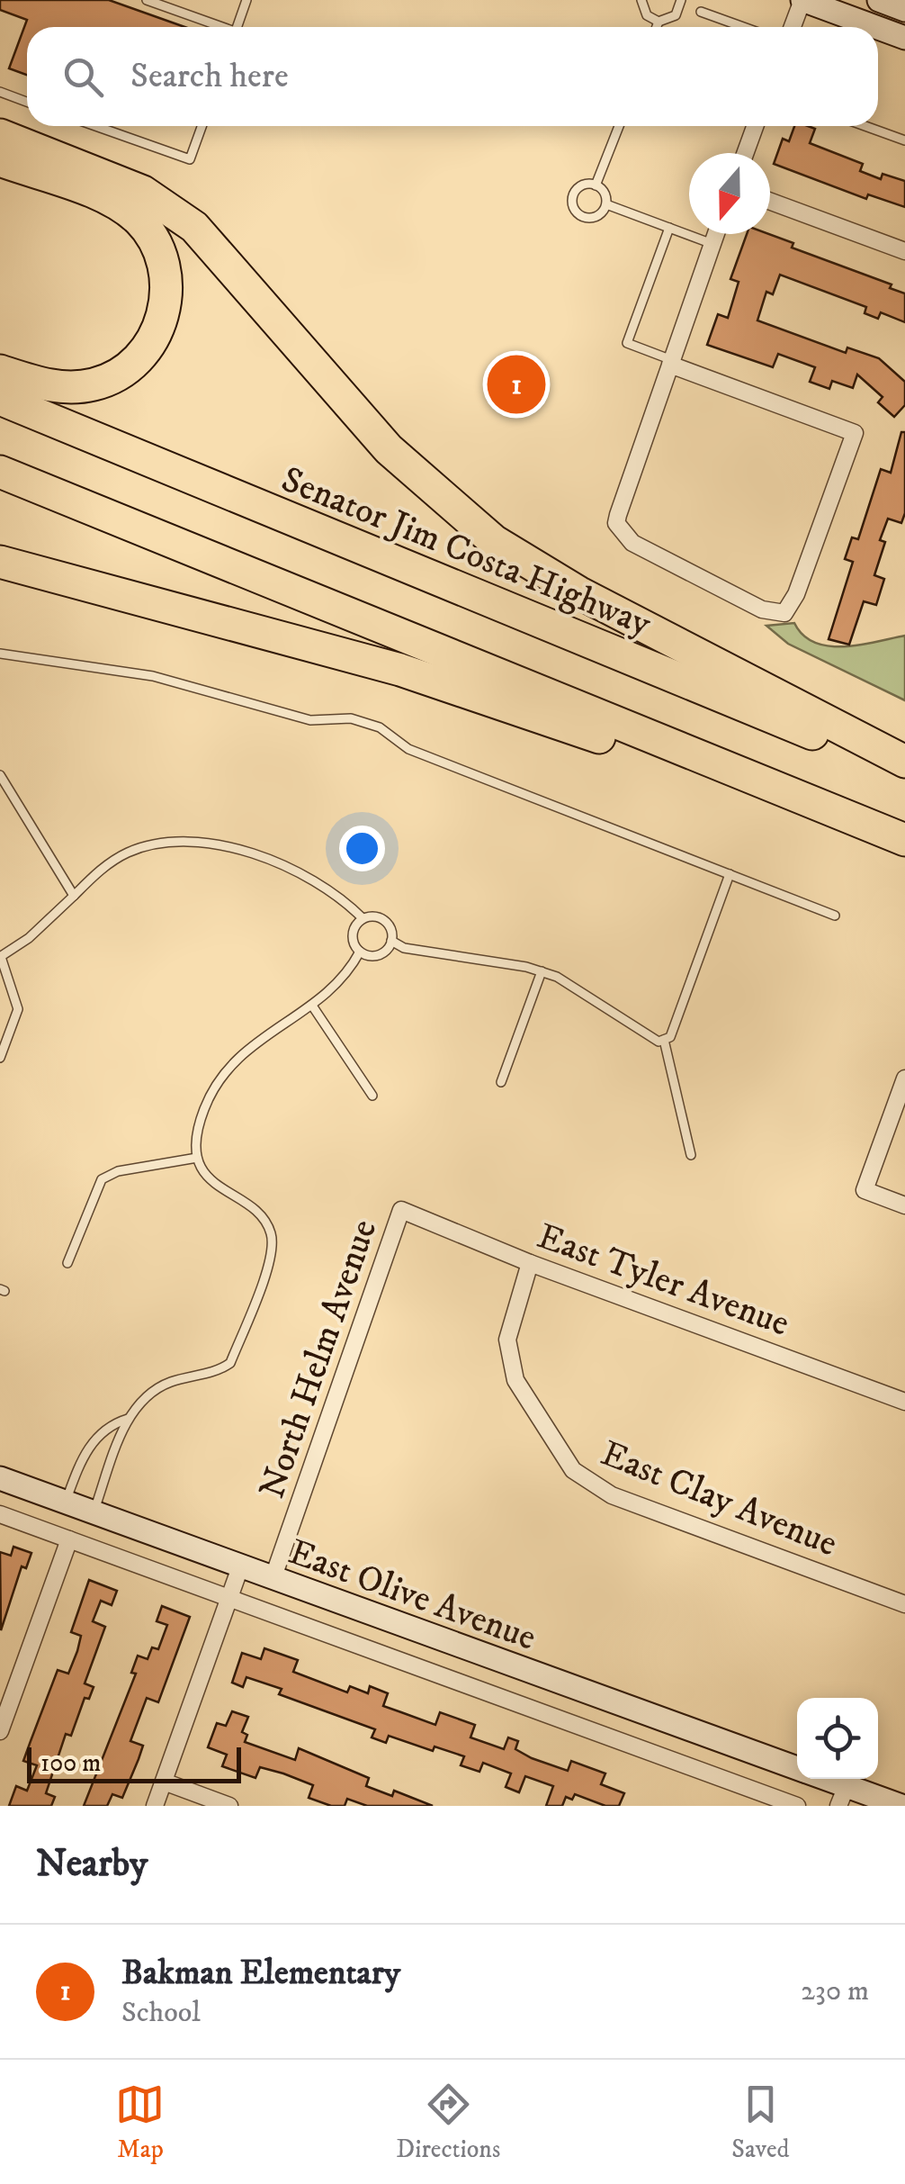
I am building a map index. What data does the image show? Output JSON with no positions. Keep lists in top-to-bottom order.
{
  "streets": {
    "highway": ["Senator Jim Costa Highway"],
    "main road": ["East Olive Avenue"],
    "street": ["East Tyler Avenue", "North Helm Avenue", "East Clay Avenue"]
  },
  "crossings": [
    ["East Tyler Avenue", "North Helm Avenue"],
    ["East Tyler Avenue", "East Clay Avenue"],
    ["North Helm Avenue", "East Olive Avenue"]
  ],
  "scale_bar": "100 m",
  "north": "bottom",
  "page": {
    "search": "Search here",
    "pins": "1",
    "scale": "100 m",
    "heading": "Nearby",
    "list": [
      {
        "mark": "1",
        "name": "Bakman Elementary",
        "note": "School",
        "value": "230 m"
      }
    ],
    "nav": ["Map", "Directions", "Saved"]
  }
}
